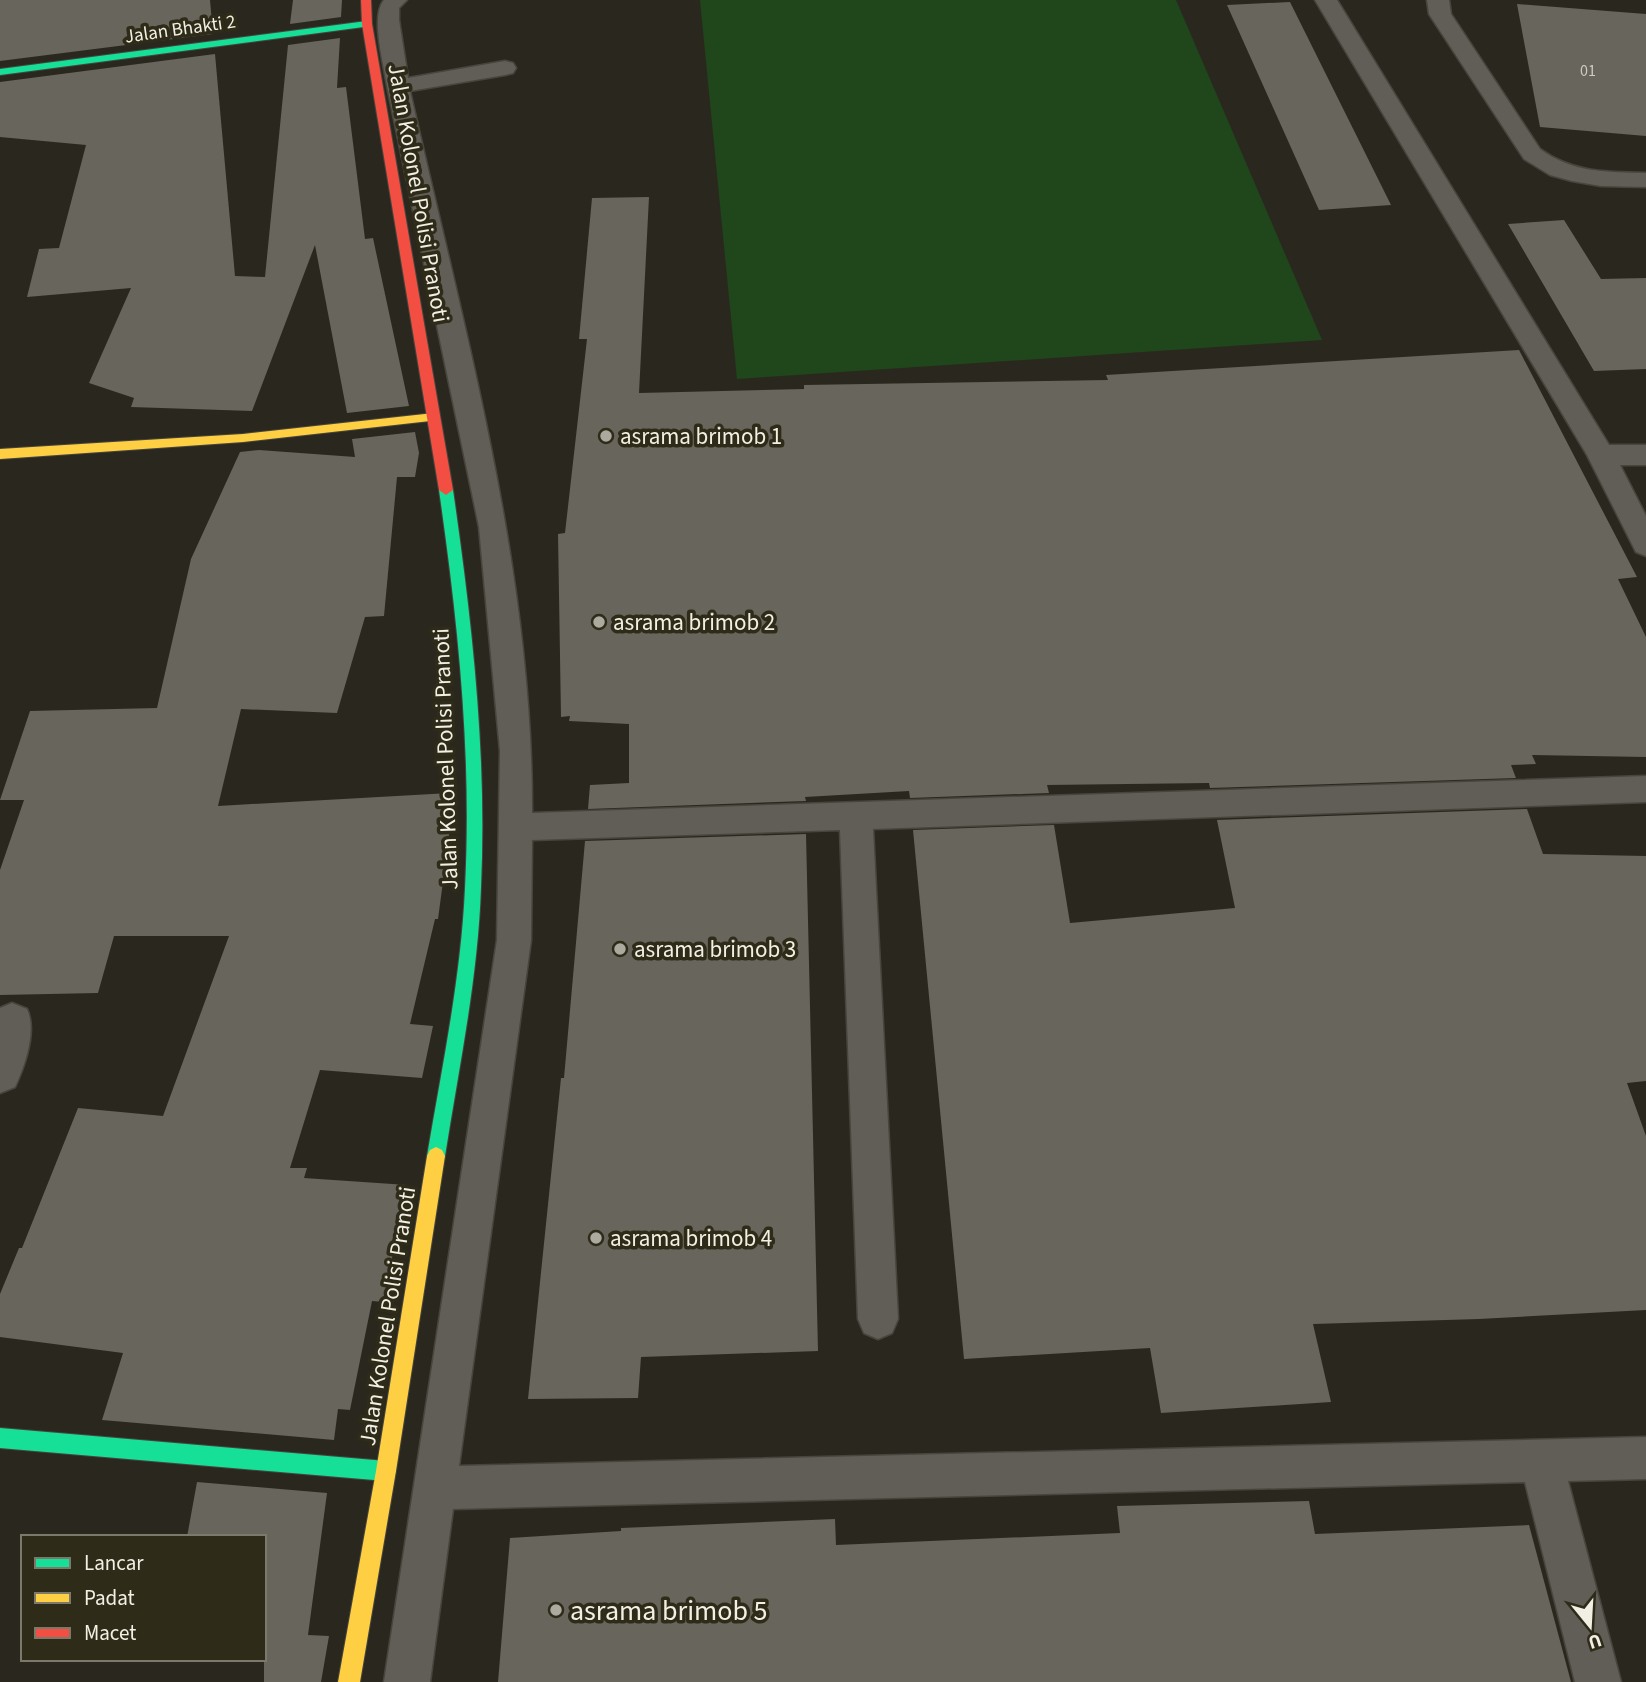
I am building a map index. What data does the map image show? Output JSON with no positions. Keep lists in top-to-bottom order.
{
  "streets": {
    "street": ["Jalan Bhakti 2", "Jalan Kolonel Polisi Pranoti"]
  },
  "crossings": [
    ["Jalan Bhakti 2", "Jalan Kolonel Polisi Pranoti"]
  ],
  "places": [
    "asrama brimob 1",
    "asrama brimob 2",
    "asrama brimob 3",
    "asrama brimob 4",
    "asrama brimob 5"
  ],
  "house_numbers": ["01"],
  "legend": ["Lancar", "Padat", "Macet"],
  "north": "bottom"
}
